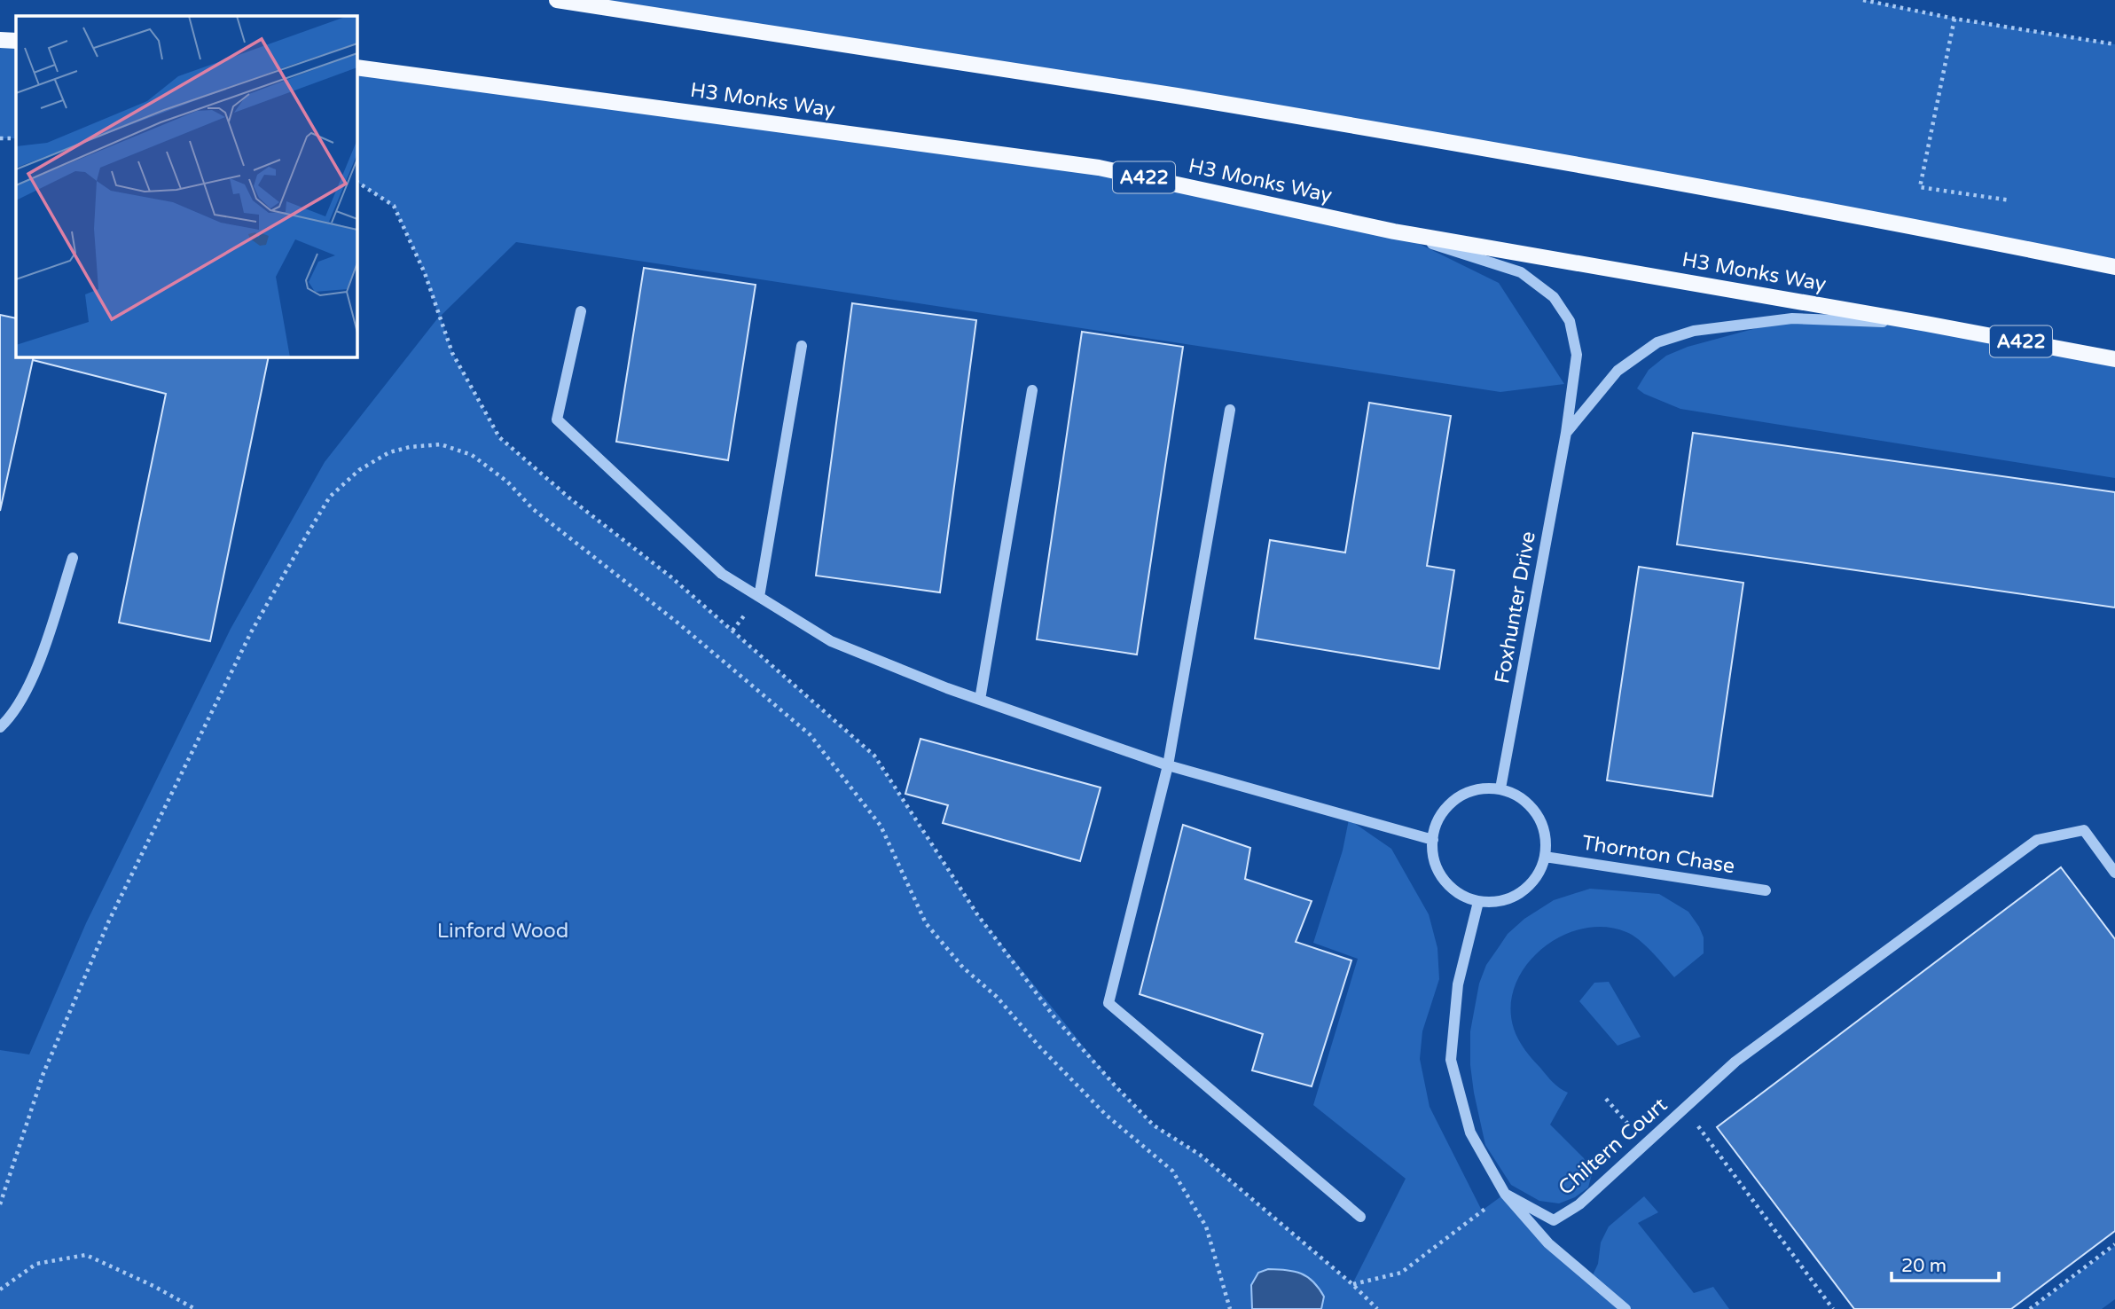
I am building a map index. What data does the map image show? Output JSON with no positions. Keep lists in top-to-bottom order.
{
  "streets": {
    "main road": ["H3 Monks Way", "A422"],
    "street": ["Foxhunter Drive", "Thornton Chase", "Chiltern Court"]
  },
  "crossings": [
    ["H3 Monks Way", "Foxhunter Drive"],
    ["Foxhunter Drive", "Thornton Chase"]
  ],
  "parks": ["Linford Wood"],
  "scale_bar": "20 m"
}
